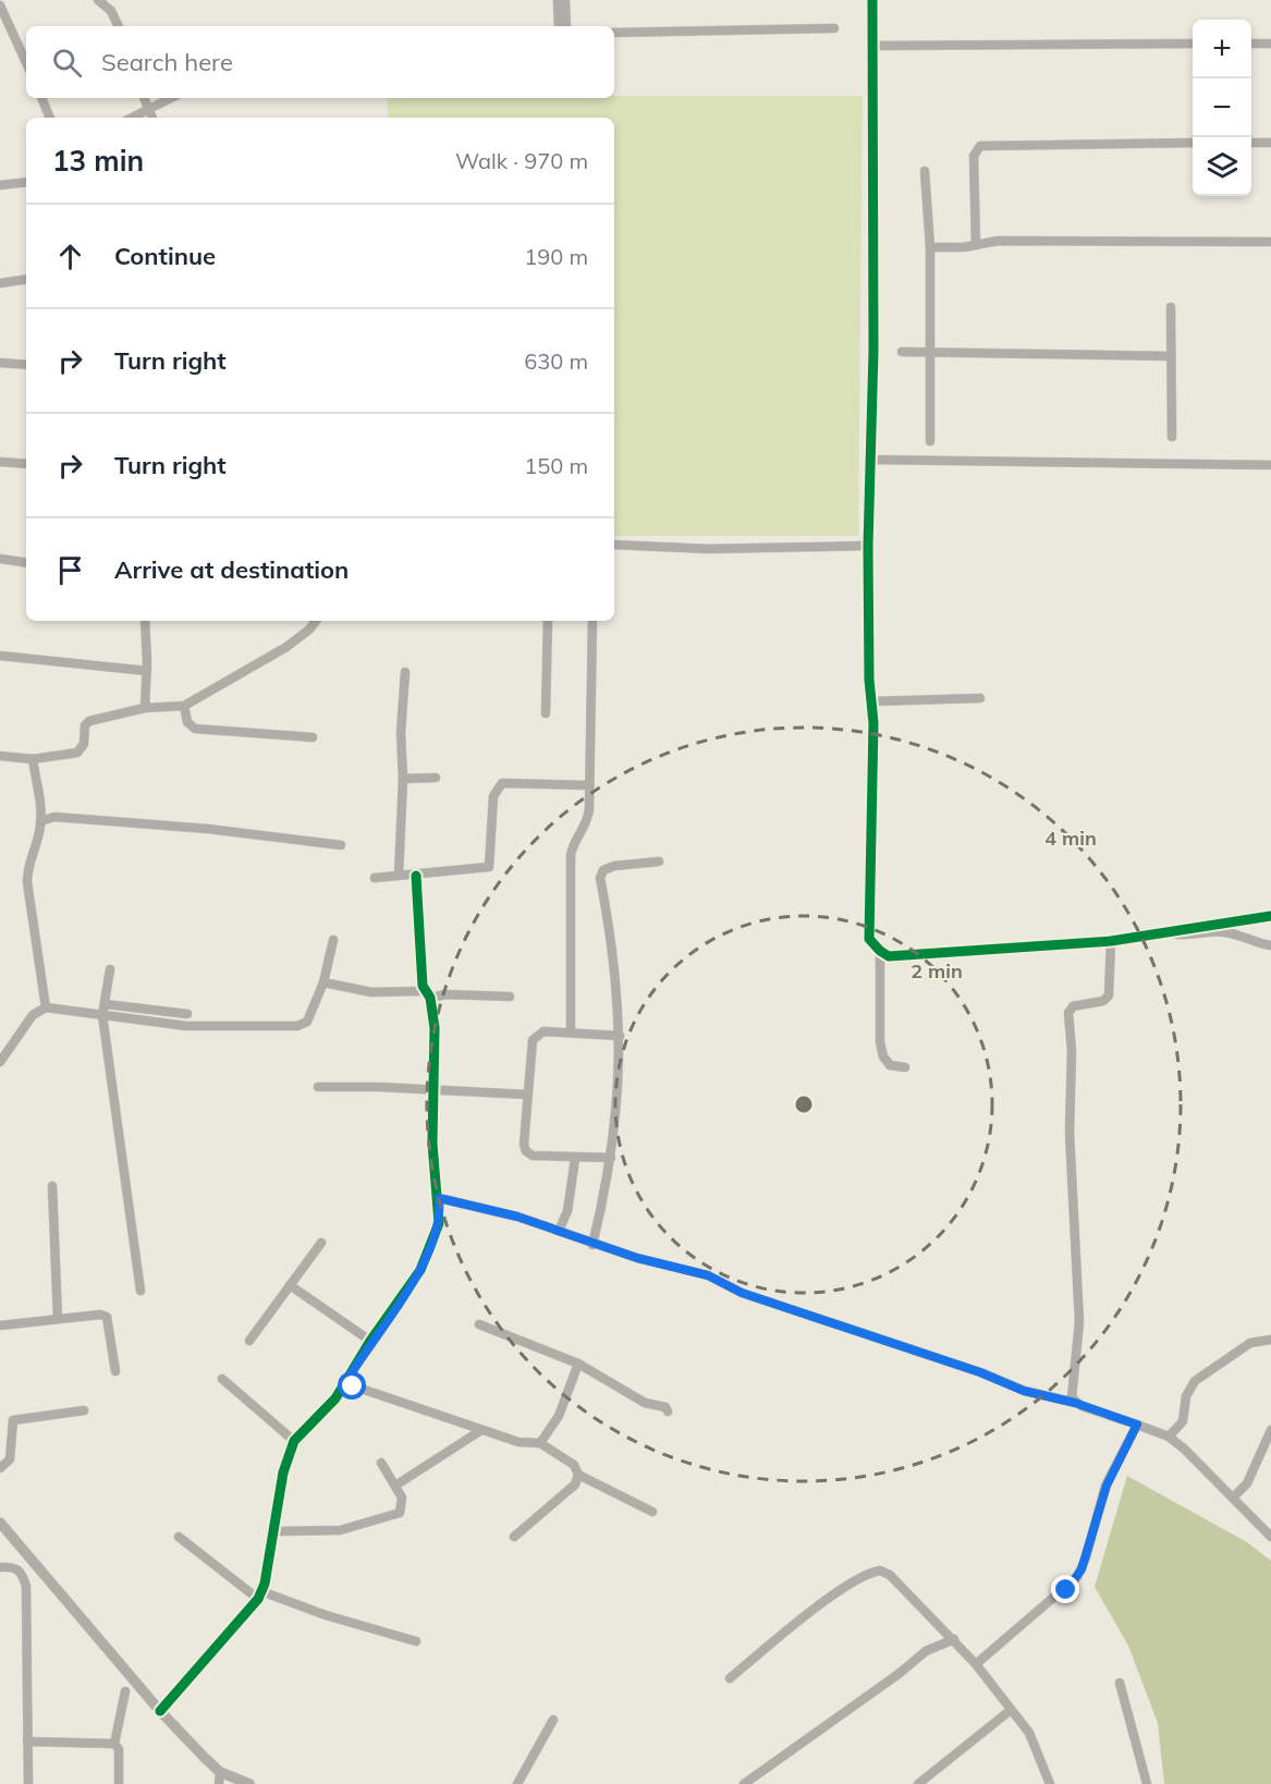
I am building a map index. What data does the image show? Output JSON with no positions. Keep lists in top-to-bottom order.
{
  "page": {
    "map_buttons": ["+", "−"],
    "search": "Search here",
    "heading": ["13 min", "Walk · 970 m"],
    "list": [
      ["Continue", "190 m"],
      ["Turn right", "630 m"],
      ["Turn right", "150 m"],
      "Arrive at destination"
    ]
  },
  "rings": ["4 min", "2 min"]
}
